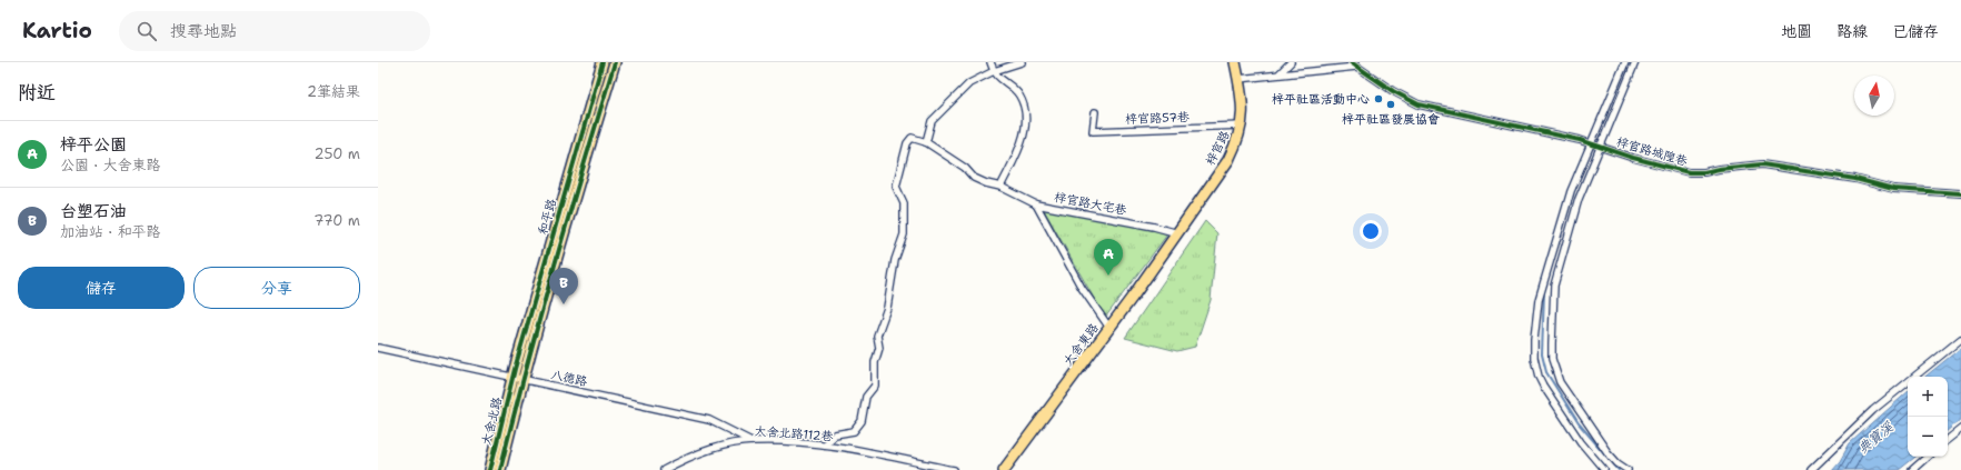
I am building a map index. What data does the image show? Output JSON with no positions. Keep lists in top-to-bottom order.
{
  "streets": {
    "main road": [
      "梓官路",
      "和平路",
      "大舍東路",
      "大舍北路"
    ],
    "street": [
      "梓官路57巷",
      "梓官路城隍巷",
      "梓官路大宅巷",
      "八德路",
      "大舍北路112巷"
    ]
  },
  "crossings": [
    ["梓官路57巷", "梓官路"],
    ["梓官路", "梓官路大宅巷"],
    ["梓官路", "大舍東路"],
    ["梓官路大宅巷", "大舍東路"],
    ["梓官路大宅巷", "大舍北路112巷"],
    ["和平路", "八德路"],
    ["和平路", "大舍北路"],
    ["八德路", "大舍北路"],
    ["八德路", "大舍北路112巷"]
  ],
  "water": ["典寶溪"],
  "places": ["梓平社區活動中心", "梓平社區發展協會"],
  "north": "top",
  "page": {
    "header": "Kartio",
    "search": "搜尋地點",
    "nav": ["地圖", "路線", "已儲存"],
    "heading": ["附近", "2筆結果"],
    "list": [
      {
        "mark": "A",
        "name": "梓平公園",
        "note": "公園 · 大舍東路",
        "value": "250 m"
      },
      {
        "mark": "B",
        "name": "台塑石油",
        "note": "加油站 · 和平路",
        "value": "770 m"
      }
    ],
    "pins": ["A", "B"],
    "buttons": ["儲存", "分享"],
    "map_buttons": ["+", "−"]
  }
}
